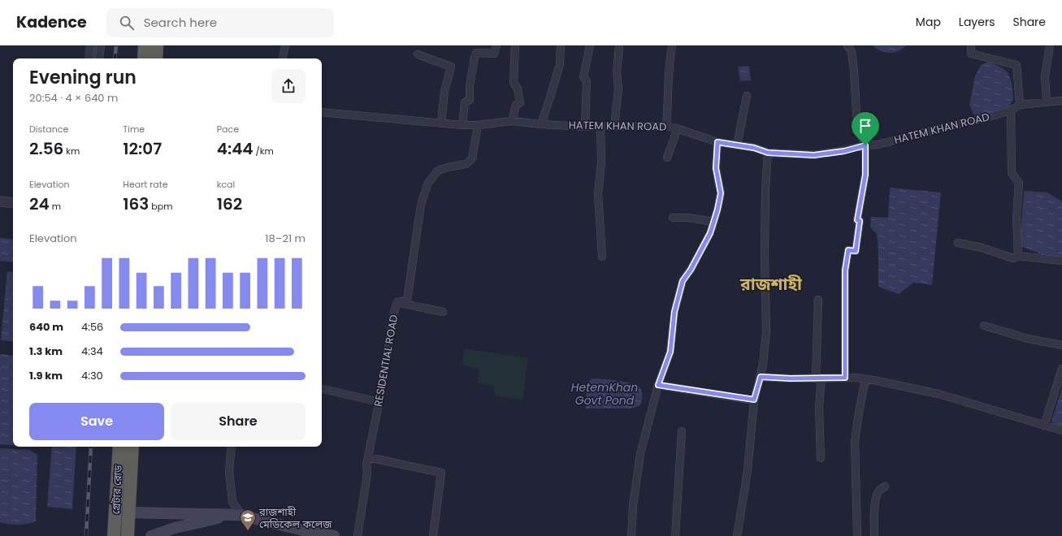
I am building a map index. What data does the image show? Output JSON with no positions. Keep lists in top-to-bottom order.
{
  "streets": {
    "highway": ["গ্রেটার রোড"],
    "street": ["HATEM KHAN ROAD", "RESIDENTIAL ROAD"]
  },
  "crossings": [
    ["HATEM KHAN ROAD", "RESIDENTIAL ROAD"]
  ],
  "districts": ["রাজশাহী"],
  "water": ["HetemKhan Govt Pond"],
  "places": {
    "school or university": ["রাজশাহী মেডিকেল কলেজ"]
  },
  "page": {
    "header": "Kadence",
    "search": "Search here",
    "nav": ["Map", "Layers", "Share"],
    "heading": ["Evening run", "20:54 · 4 × 640 m"],
    "stats": [
      ["Distance", "2.56 km"],
      ["Time", "12:07"],
      ["Pace", "4:44 /km"],
      ["Elevation", "24 m"],
      ["Heart rate", "163 bpm"],
      ["kcal", "162"]
    ],
    "chart": ["Elevation", "18–21 m"],
    "list": [
      {
        "name": "640 m",
        "note": "4:56"
      },
      {
        "name": "1.3 km",
        "note": "4:34"
      },
      {
        "name": "1.9 km",
        "note": "4:30"
      }
    ],
    "buttons": ["Save", "Share"]
  }
}
